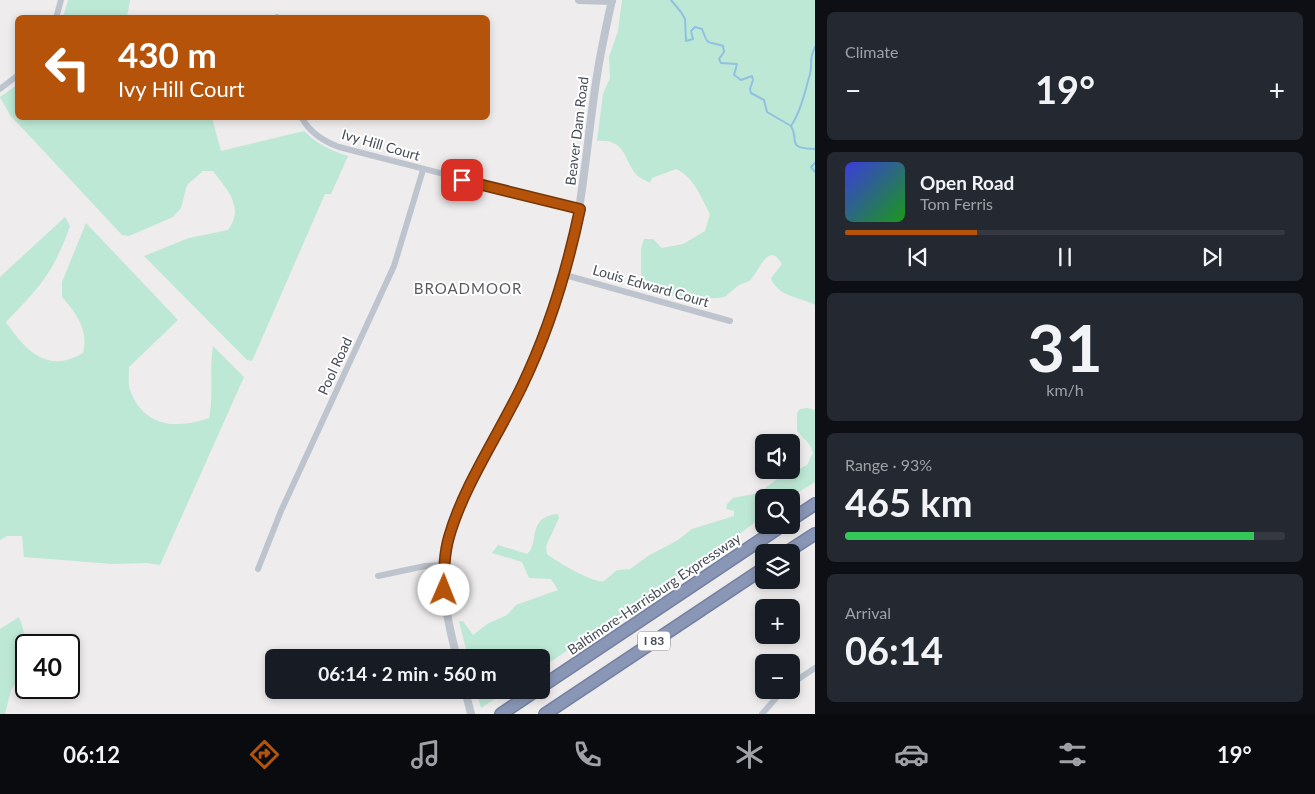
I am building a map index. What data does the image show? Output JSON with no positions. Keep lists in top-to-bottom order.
{
  "streets": {
    "highway": ["Baltimore-Harrisburg Expressway", "I 83"],
    "street": [
      "Beaver Dam Road",
      "Ivy Hill Court",
      "Louis Edward Court",
      "Pool Road"
    ]
  },
  "crossings": [
    ["Beaver Dam Road", "Ivy Hill Court"],
    ["Beaver Dam Road", "Louis Edward Court"],
    ["Ivy Hill Court", "Pool Road"]
  ],
  "districts": ["BROADMOOR"],
  "page": {
    "tile": [
      "Climate",
      ["31", "km/h"],
      ["Range · 93%", "465 km"],
      ["Arrival", "06:14"]
    ],
    "turn": ["430 m", "Ivy Hill Court"],
    "heat": ["−", "19°", "+"],
    "song": ["Open Road", "Tom Ferris"],
    "map_buttons": ["+", "−"],
    "limit": "40",
    "trip": "06:14 · 2 min · 560 m",
    "tabs": ["06:12", "19°"]
  }
}
